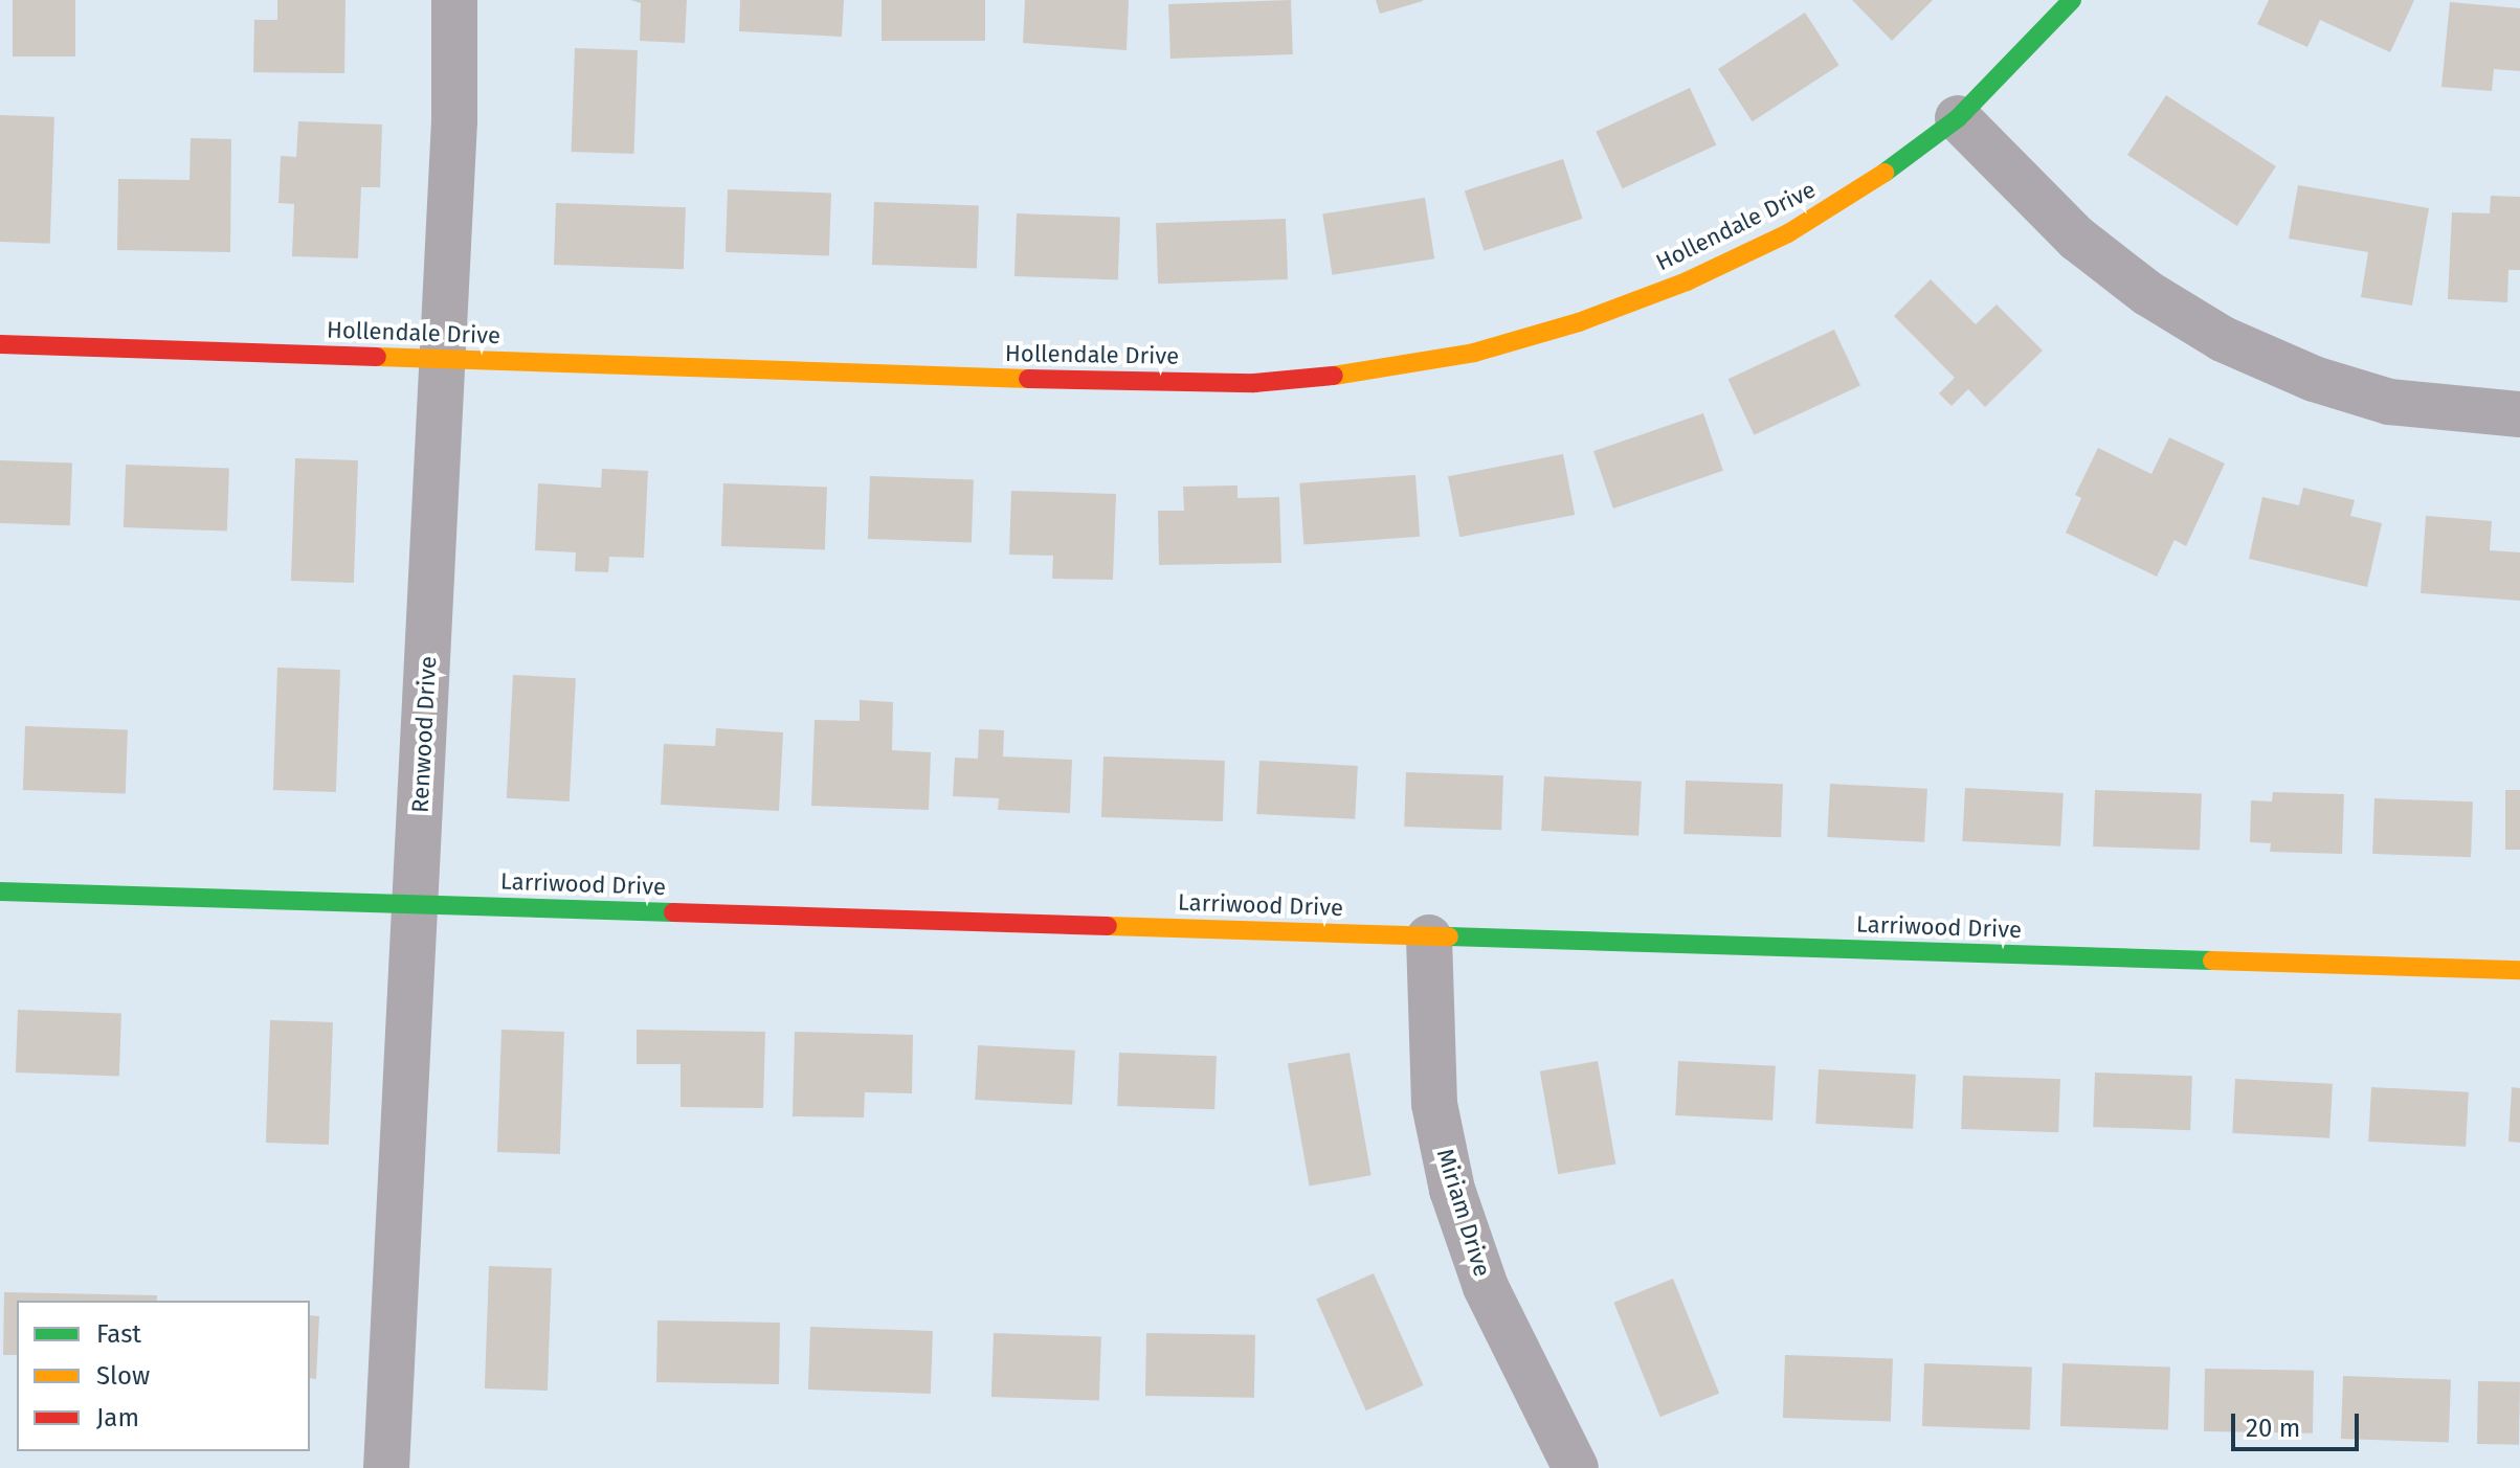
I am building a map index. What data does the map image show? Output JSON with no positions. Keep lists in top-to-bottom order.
{
  "streets": {
    "street": [
      "Hollendale Drive",
      "Renwood Drive",
      "Larriwood Drive",
      "Miriam Drive"
    ]
  },
  "crossings": [
    ["Hollendale Drive", "Renwood Drive"],
    ["Renwood Drive", "Larriwood Drive"],
    ["Larriwood Drive", "Miriam Drive"]
  ],
  "legend": ["Fast", "Slow", "Jam"],
  "scale_bar": "20 m"
}
